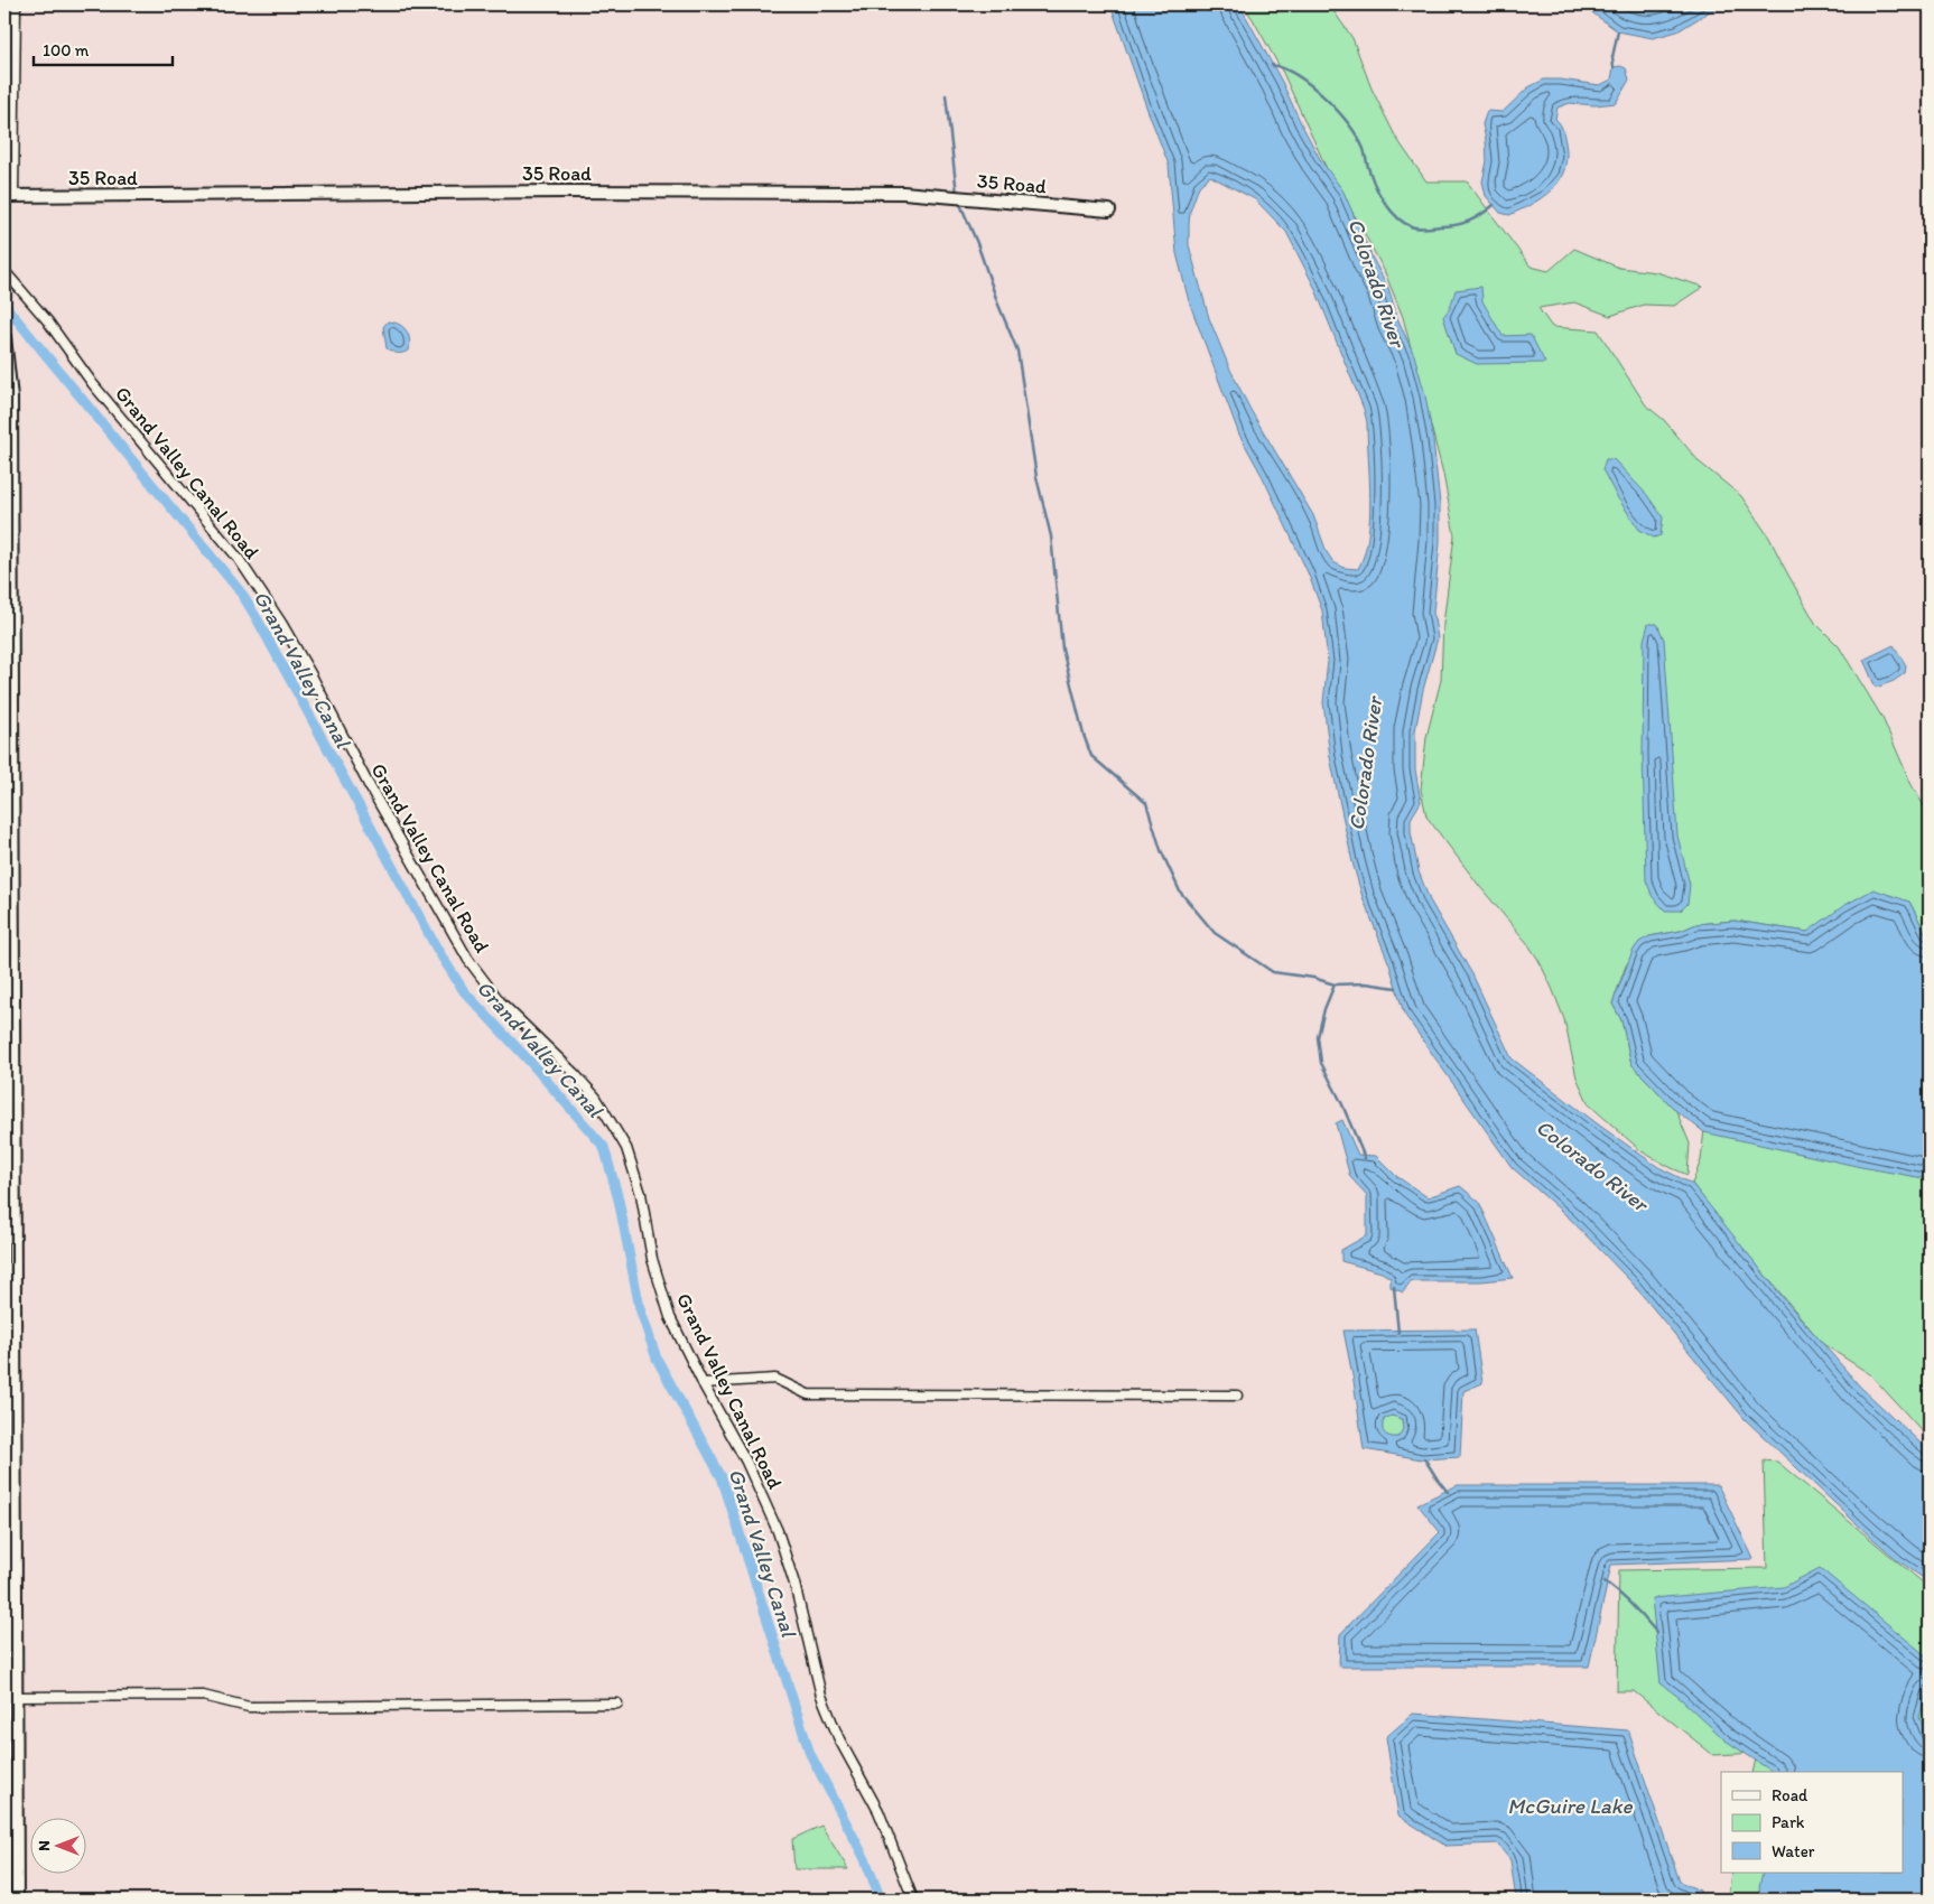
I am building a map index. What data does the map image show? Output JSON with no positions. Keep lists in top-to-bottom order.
{
  "streets": {
    "street": ["35 Road", "Grand Valley Canal Road"]
  },
  "water": ["Colorado River", "Grand Valley Canal", "McGuire Lake"],
  "legend": ["Road", "Park", "Water"],
  "scale_bar": "100 m",
  "north": "left"
}
